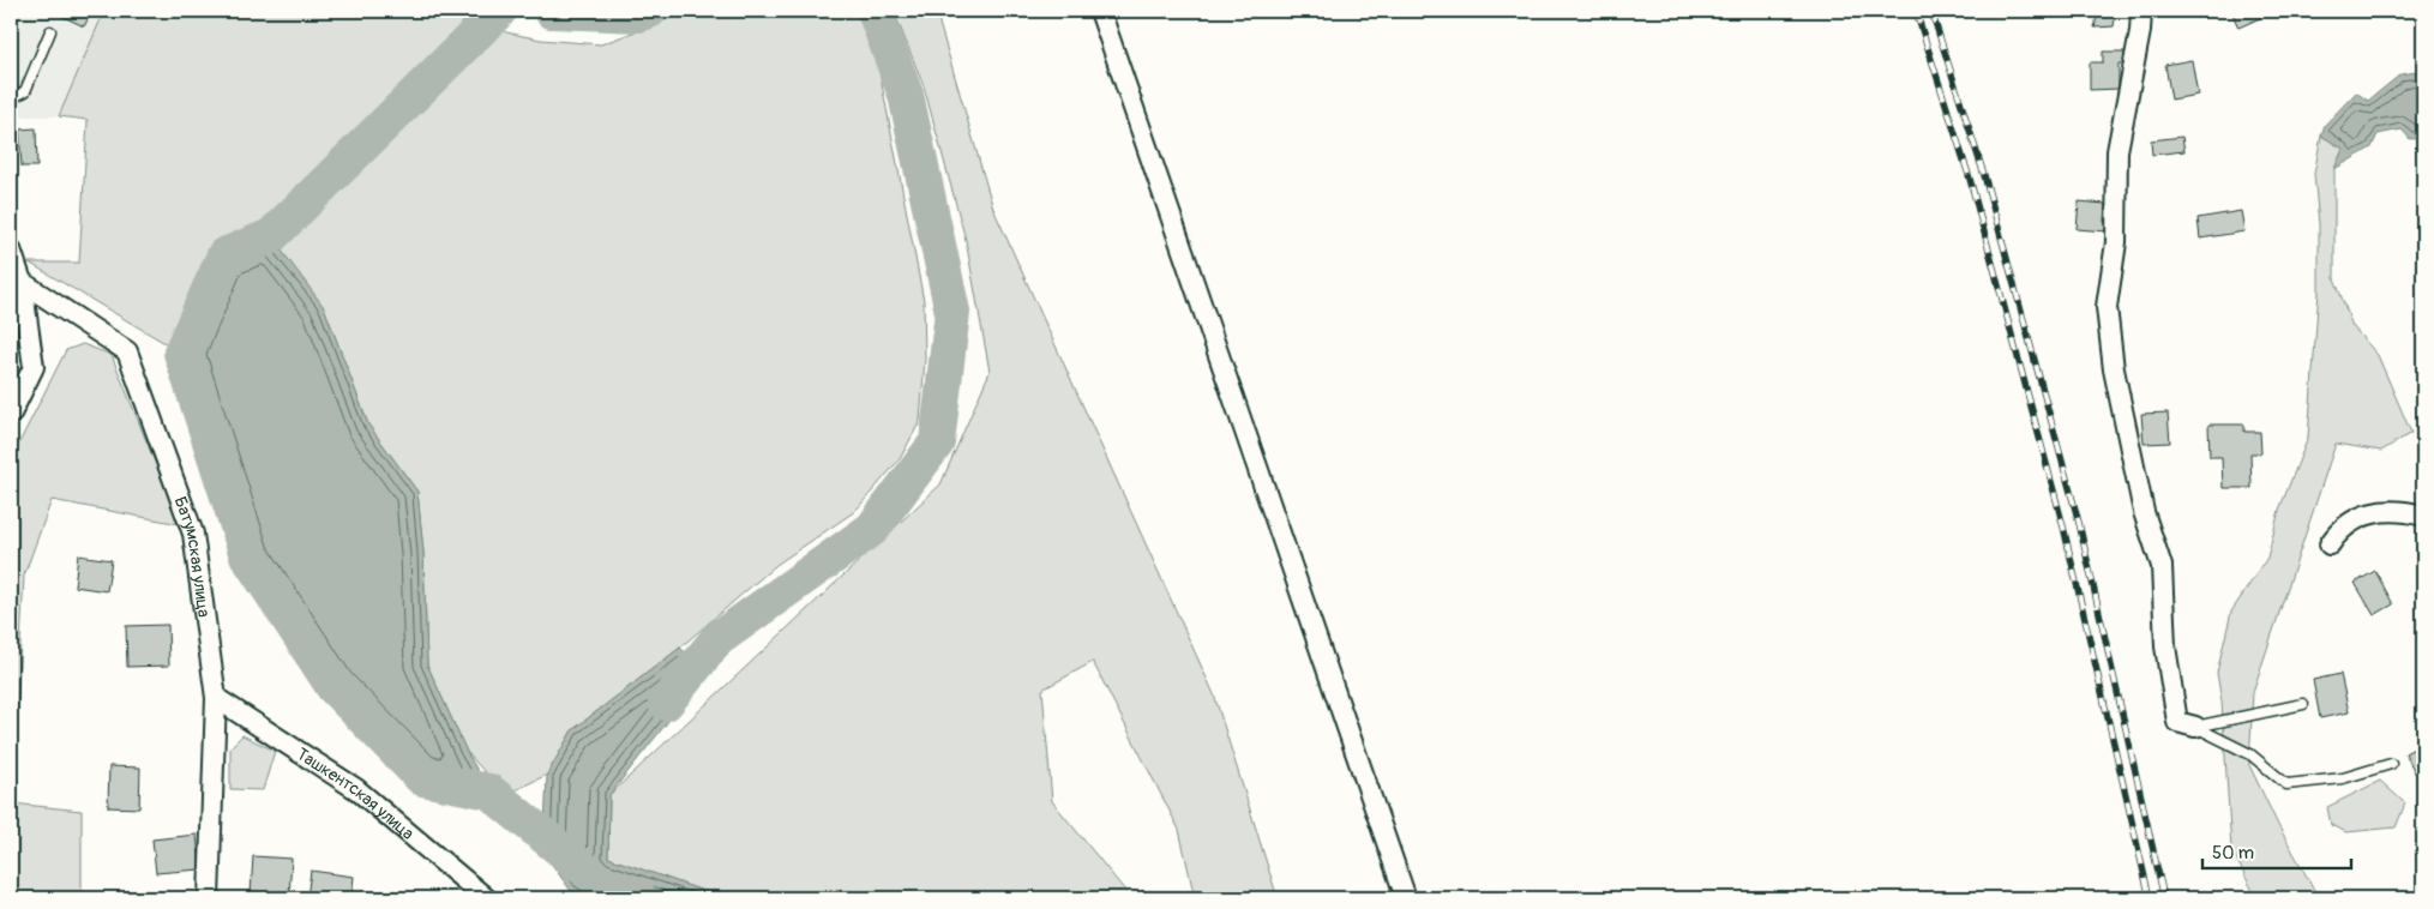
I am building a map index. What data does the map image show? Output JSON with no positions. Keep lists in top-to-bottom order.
{
  "streets": {
    "street": ["Батумская улица", "Ташкентская улица"]
  },
  "crossings": [
    ["Батумская улица", "Ташкентская улица"]
  ],
  "scale_bar": "50 m"
}
